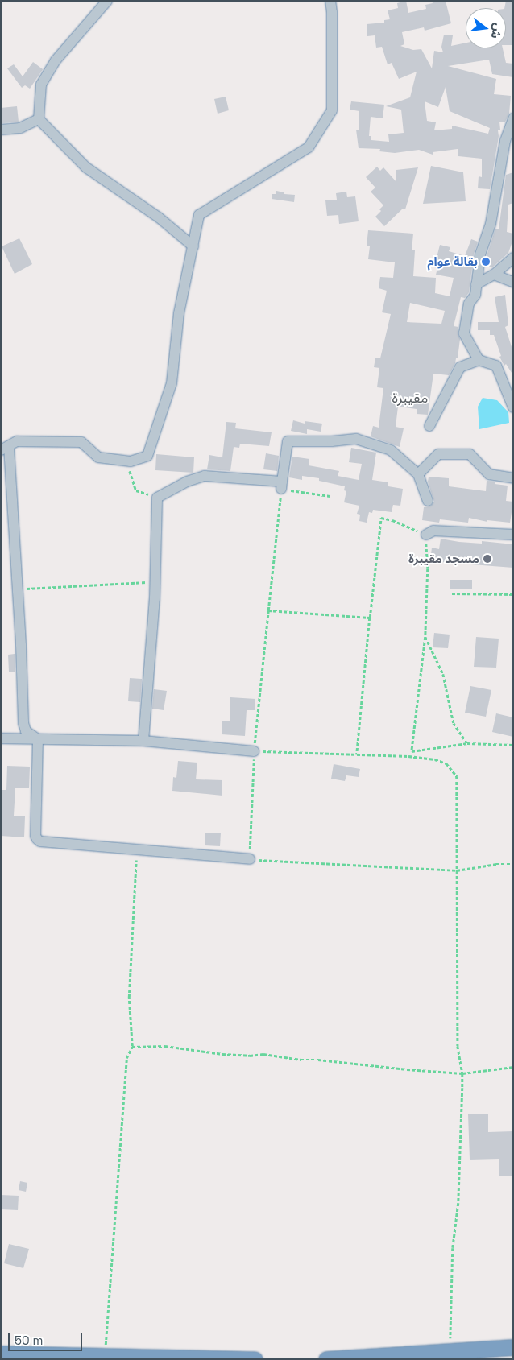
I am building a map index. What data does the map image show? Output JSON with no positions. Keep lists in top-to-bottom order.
{
  "districts": ["مقيبرة"],
  "places": ["بقالة عوام", "مسجد مقيبرة"],
  "scale_bar": "50 m",
  "north": "right"
}
